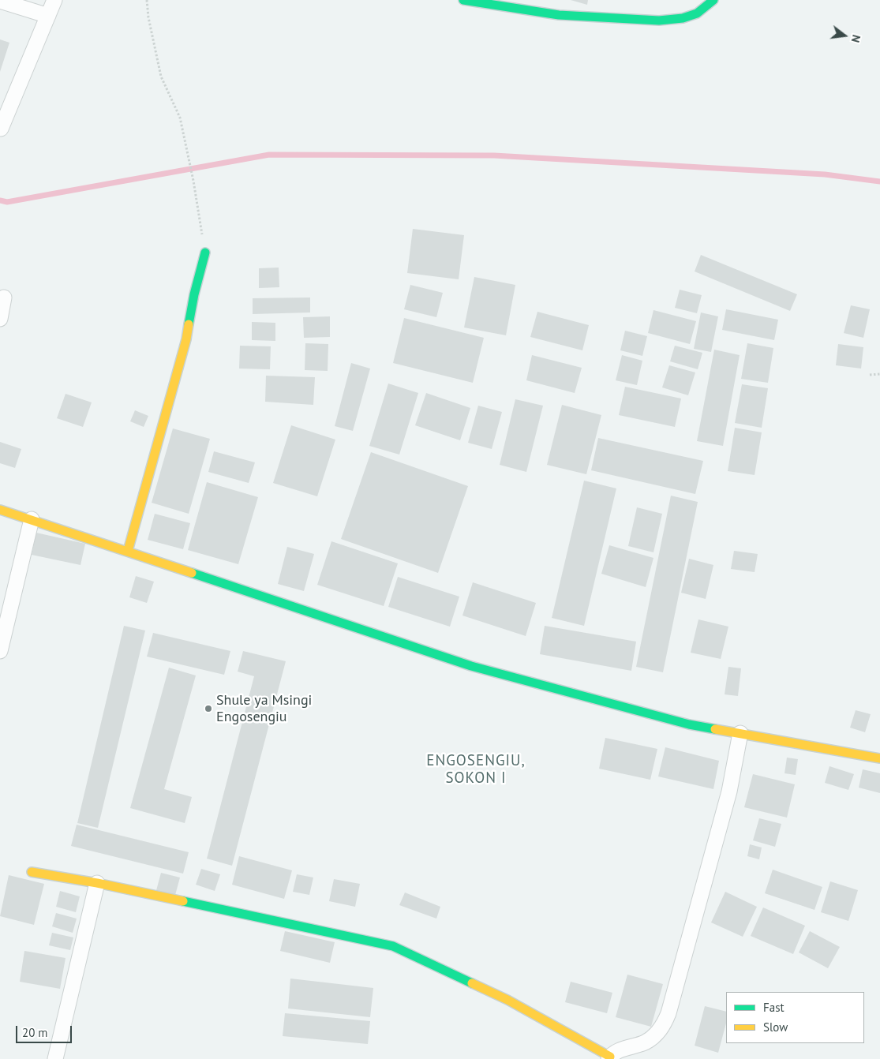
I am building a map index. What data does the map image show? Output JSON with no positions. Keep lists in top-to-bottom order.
{
  "districts": ["ENGOSENGIU, SOKON I"],
  "places": ["Shule ya Msingi Engosengiu"],
  "legend": ["Fast", "Slow"],
  "scale_bar": "20 m",
  "north": "right"
}
